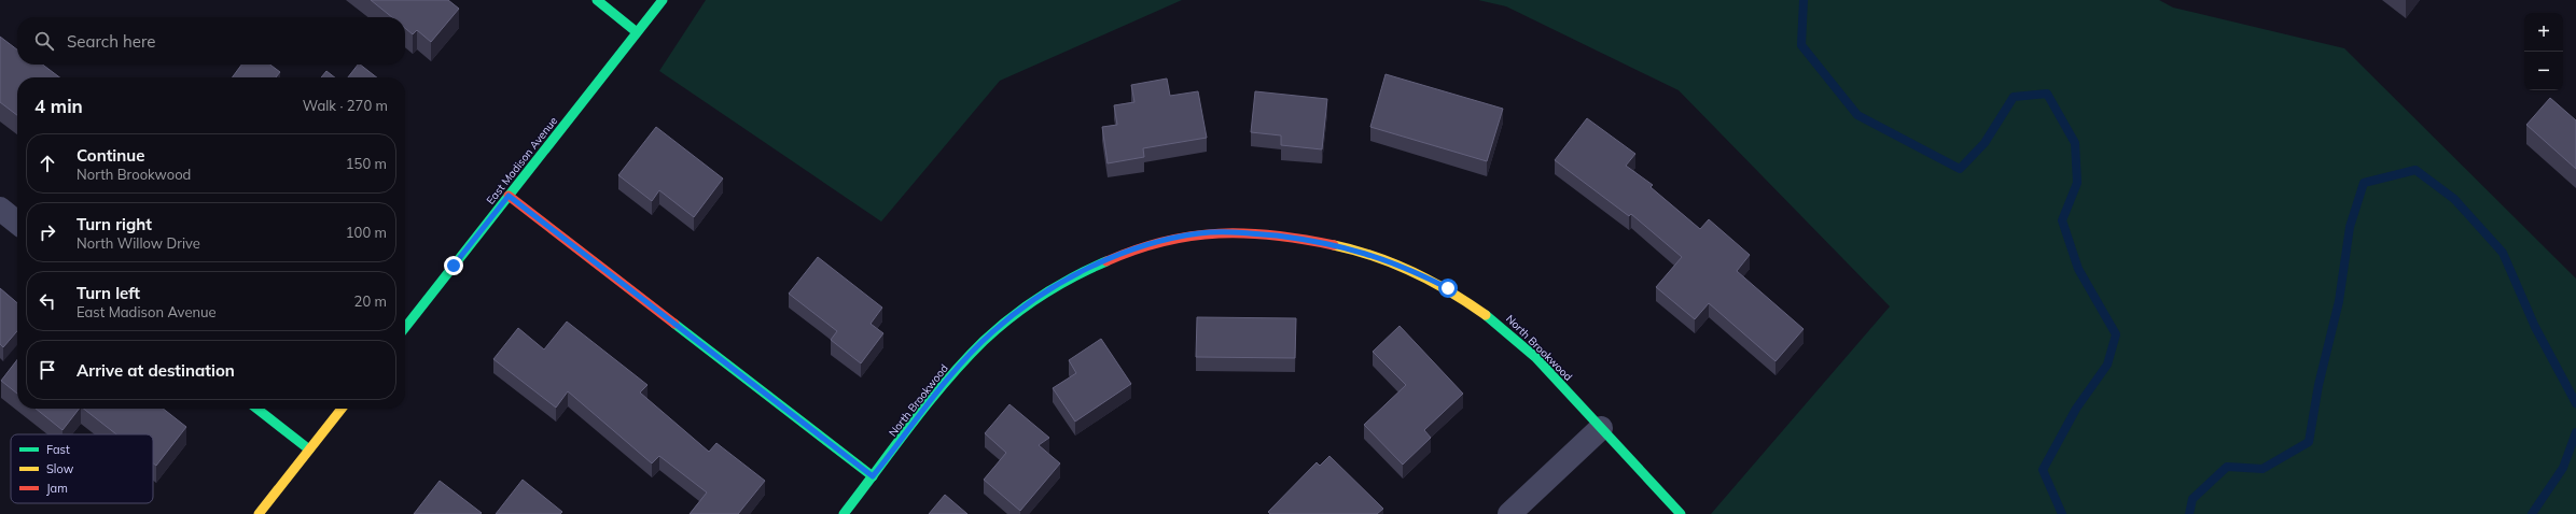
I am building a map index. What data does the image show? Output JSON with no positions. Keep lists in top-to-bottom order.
{
  "streets": {
    "street": ["East Madison Avenue", "North Brookwood"]
  },
  "legend": ["Fast", "Slow", "Jam"],
  "page": {
    "map_buttons": ["+", "−"],
    "search": "Search here",
    "heading": ["4 min", "Walk · 270 m"],
    "list": [
      ["Continue", "North Brookwood", "150 m"],
      ["Turn right", "North Willow Drive", "100 m"],
      ["Turn left", "East Madison Avenue", "20 m"],
      "Arrive at destination"
    ]
  }
}
